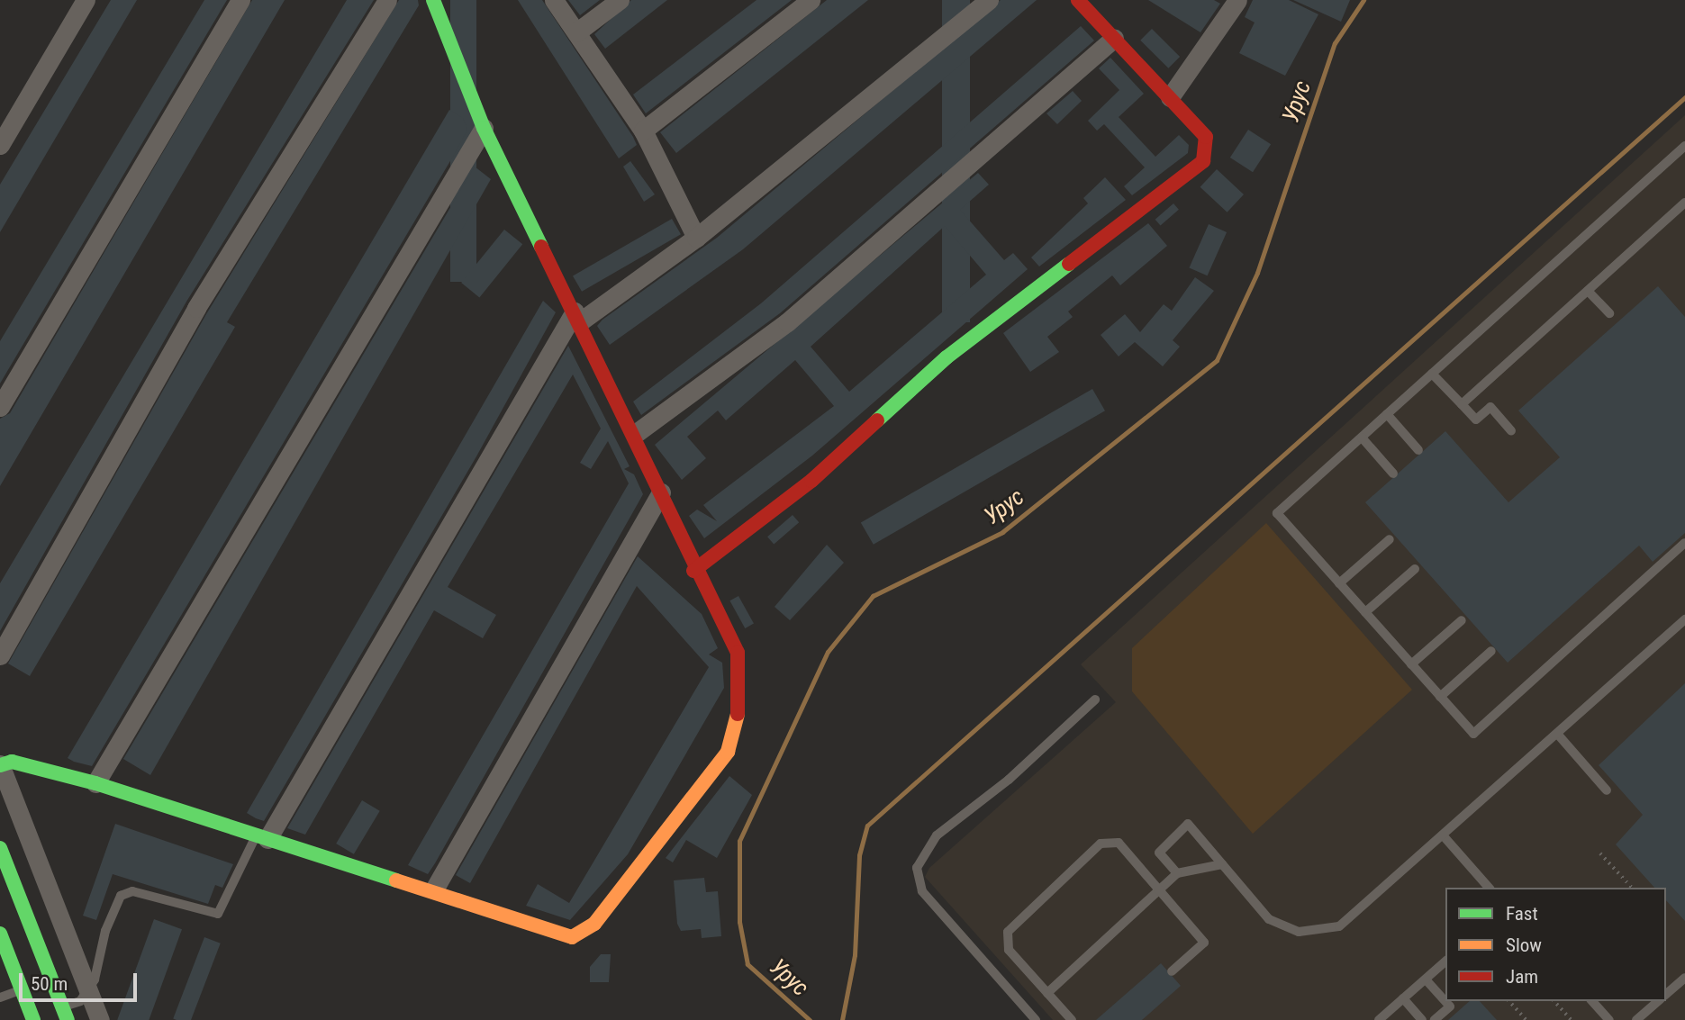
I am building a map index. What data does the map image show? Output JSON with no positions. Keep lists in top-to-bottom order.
{
  "water": ["Урус"],
  "legend": ["Fast", "Slow", "Jam"],
  "scale_bar": "50 m"
}
